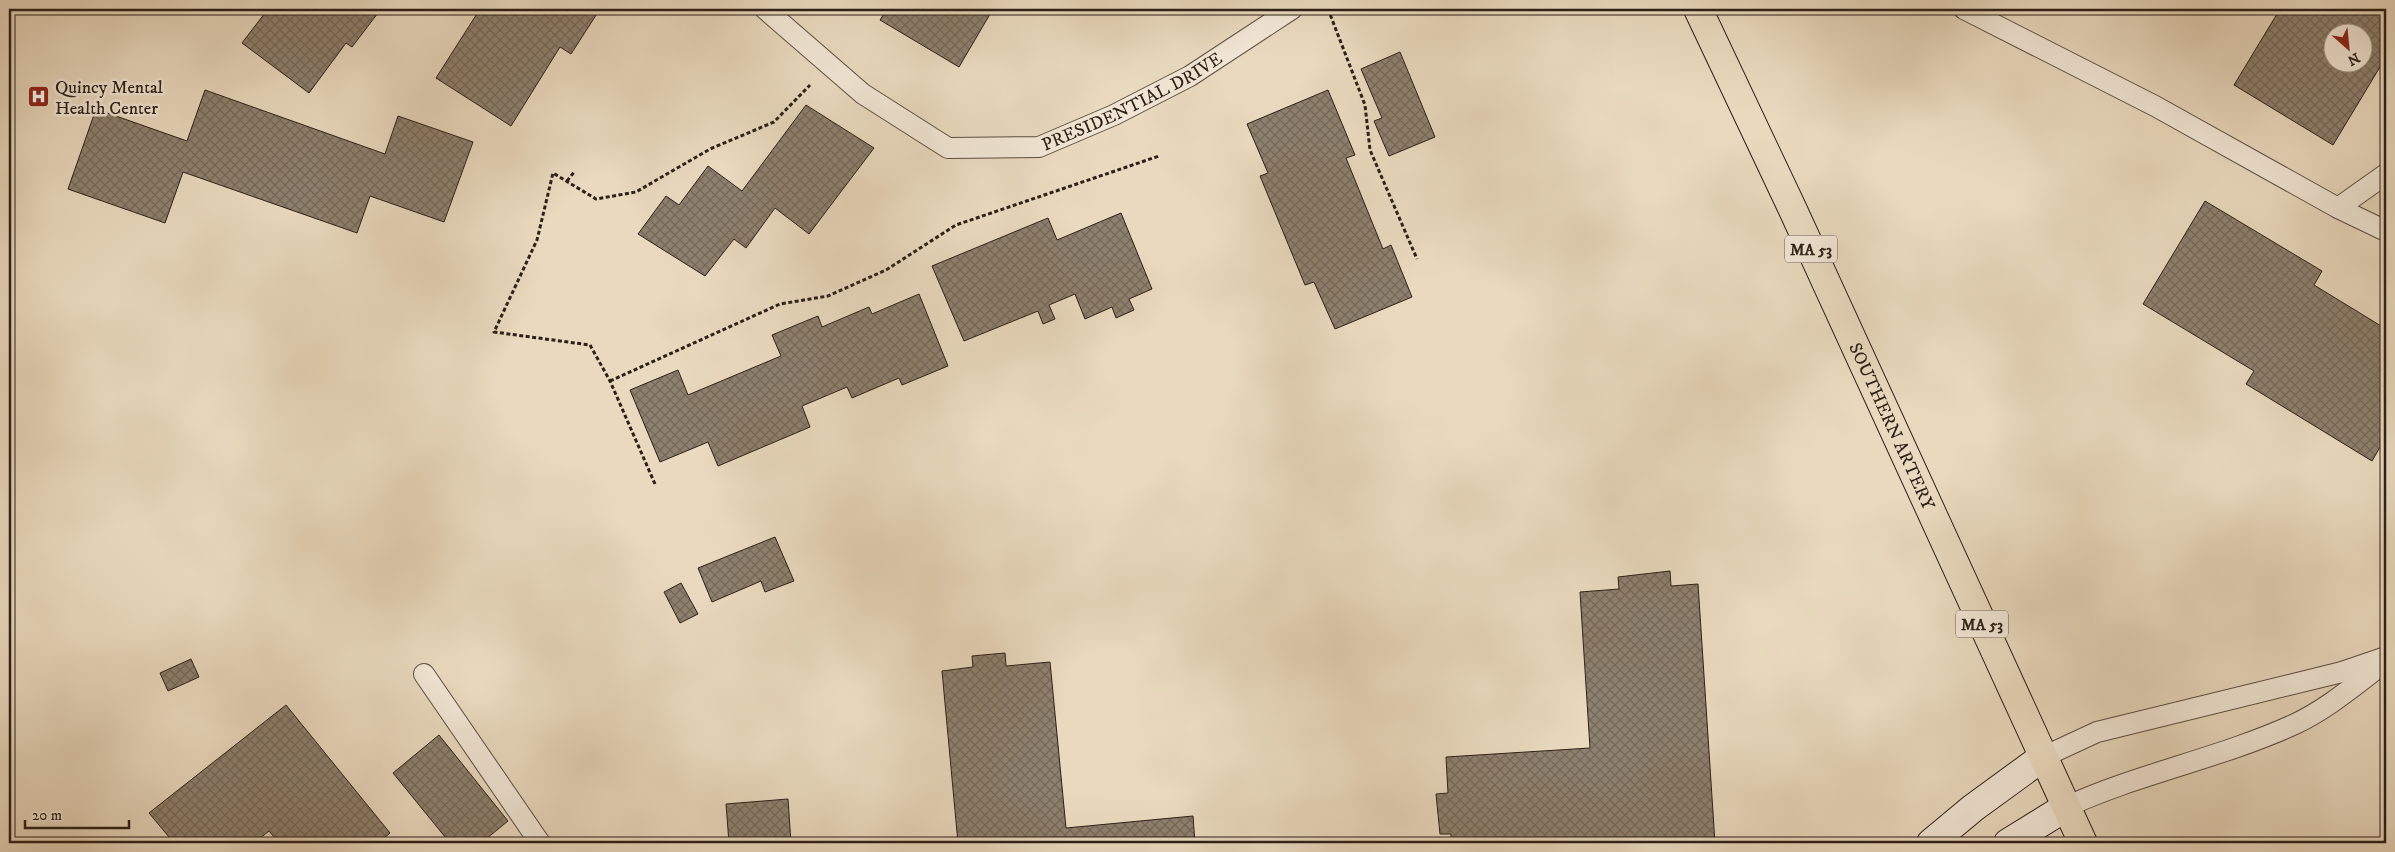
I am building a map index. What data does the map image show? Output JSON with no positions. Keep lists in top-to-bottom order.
{
  "streets": {
    "main road": ["MA 53", "SOUTHERN ARTERY"],
    "lane": ["PRESIDENTIAL DRIVE"]
  },
  "places": {
    "hospital": ["Quincy Mental Health Center"]
  },
  "scale_bar": "20 m",
  "north": "bottom right"
}
